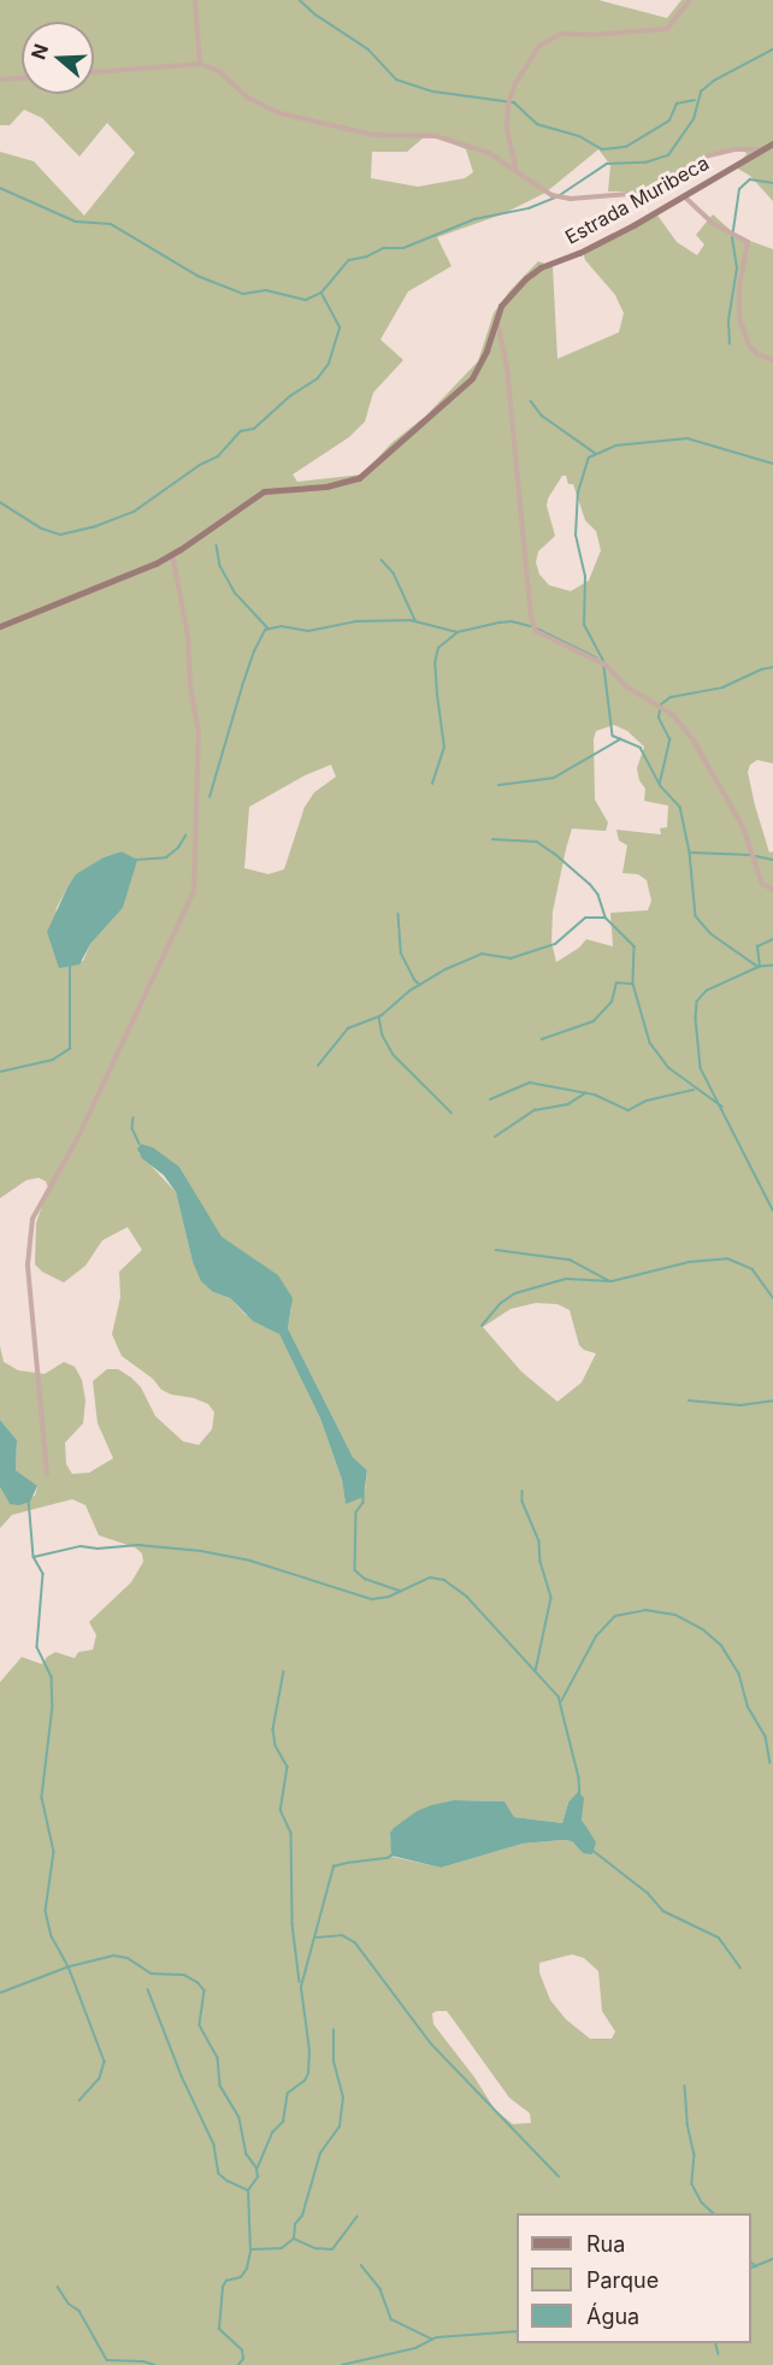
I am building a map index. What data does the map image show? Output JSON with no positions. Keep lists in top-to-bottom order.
{
  "streets": {
    "street": ["Estrada Muribeca"]
  },
  "legend": ["Rua", "Parque", "Água"],
  "north": "left"
}
